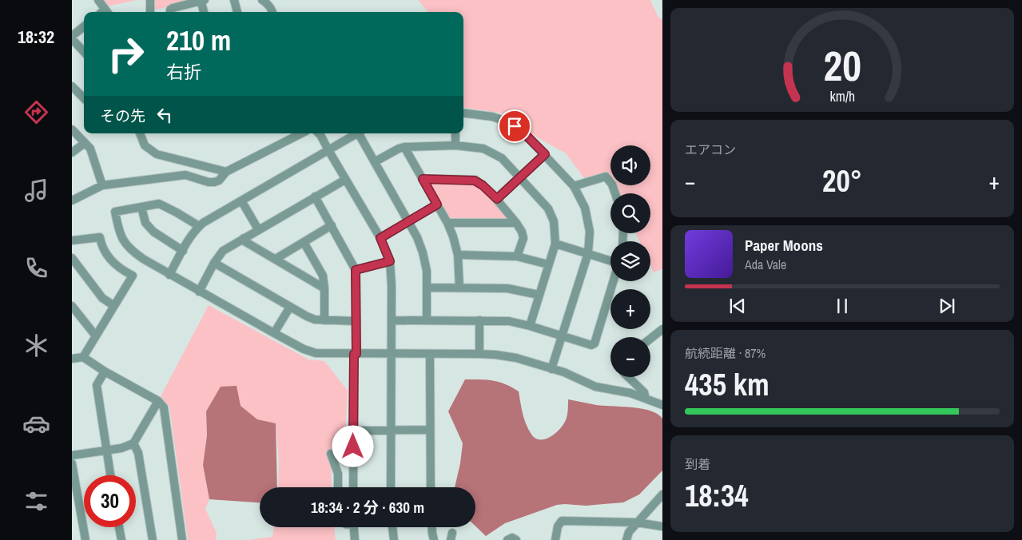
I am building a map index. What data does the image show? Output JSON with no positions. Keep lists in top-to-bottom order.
{
  "page": {
    "tabs": "18:32",
    "turn": ["210 m", "右折"],
    "then": "その先",
    "tile": [
      "エアコン",
      ["航続距離 · 87%", "435 km"],
      ["到着", "18:34"]
    ],
    "map_buttons": ["+", "−"],
    "heat": ["−", "20°", "+"],
    "song": ["Paper Moons", "Ada Vale"],
    "limit": "30",
    "trip": "18:34 · 2 分 · 630 m",
    "gauge": ["20", "km/h"]
  }
}
